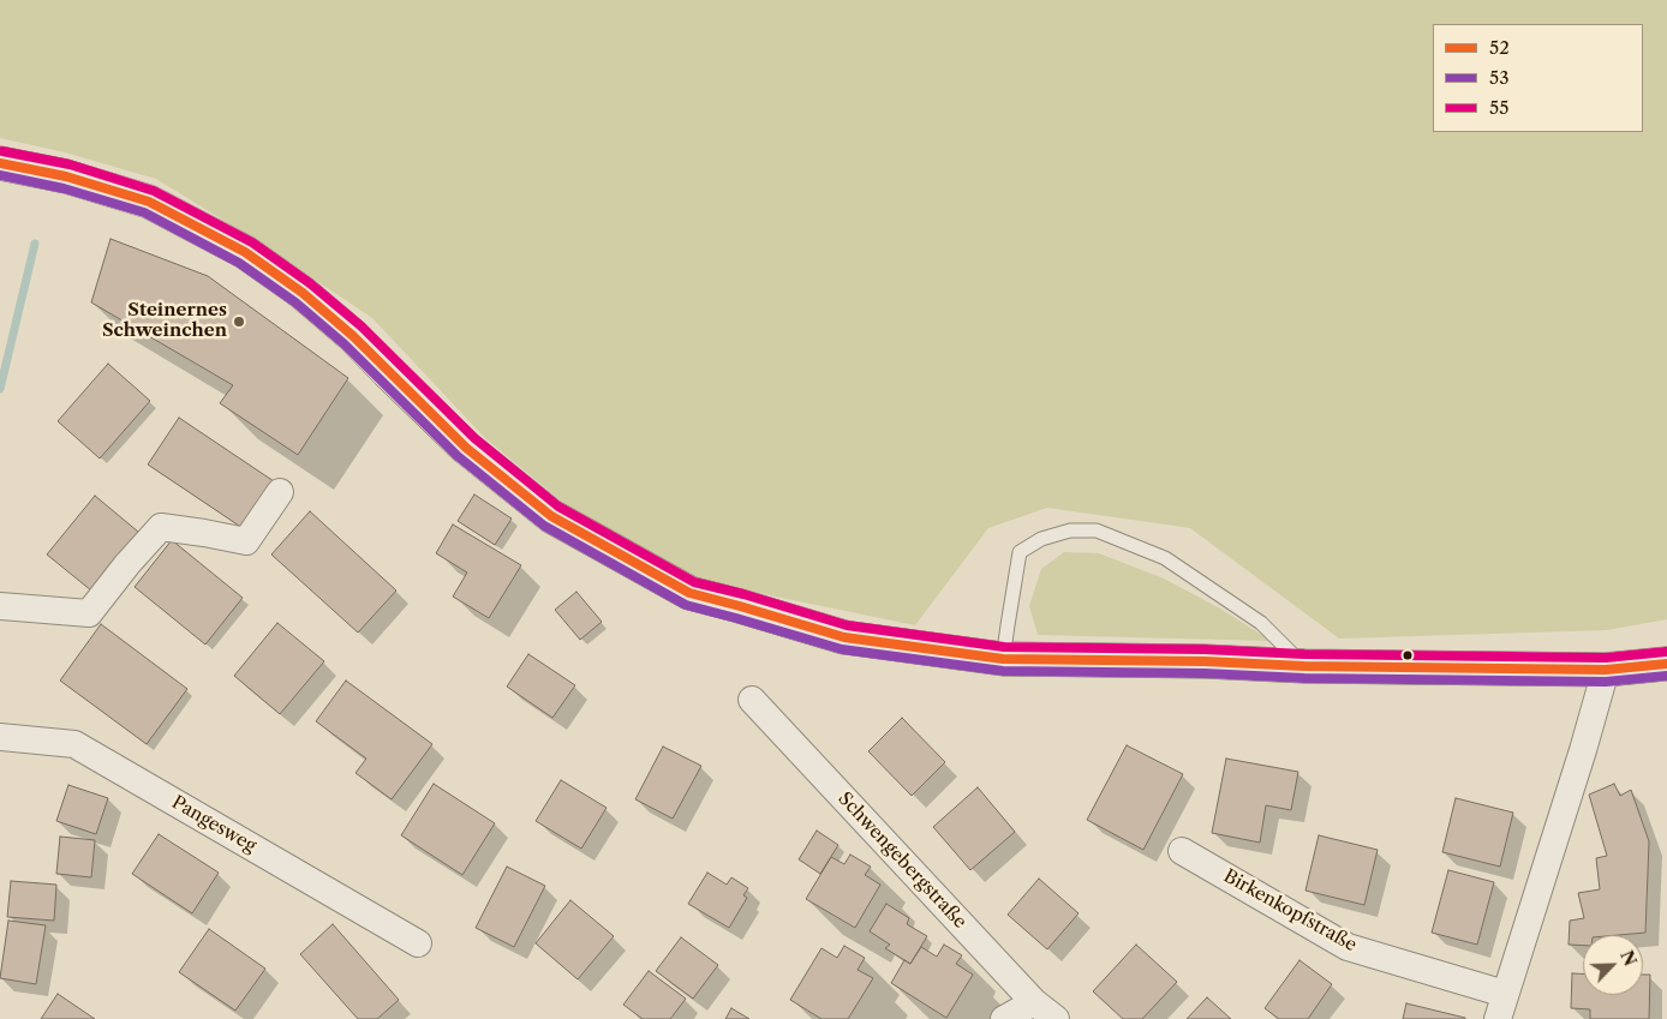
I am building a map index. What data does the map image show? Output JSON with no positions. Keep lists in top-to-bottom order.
{
  "streets": {
    "street": ["Pangesweg", "Schwengebergstraße", "Birkenkopfstraße"]
  },
  "places": ["Steinernes Schweinchen"],
  "lines": ["transit line 55", "transit line 52", "transit line 53"],
  "legend": ["52", "53", "55"],
  "north": "top right"
}
